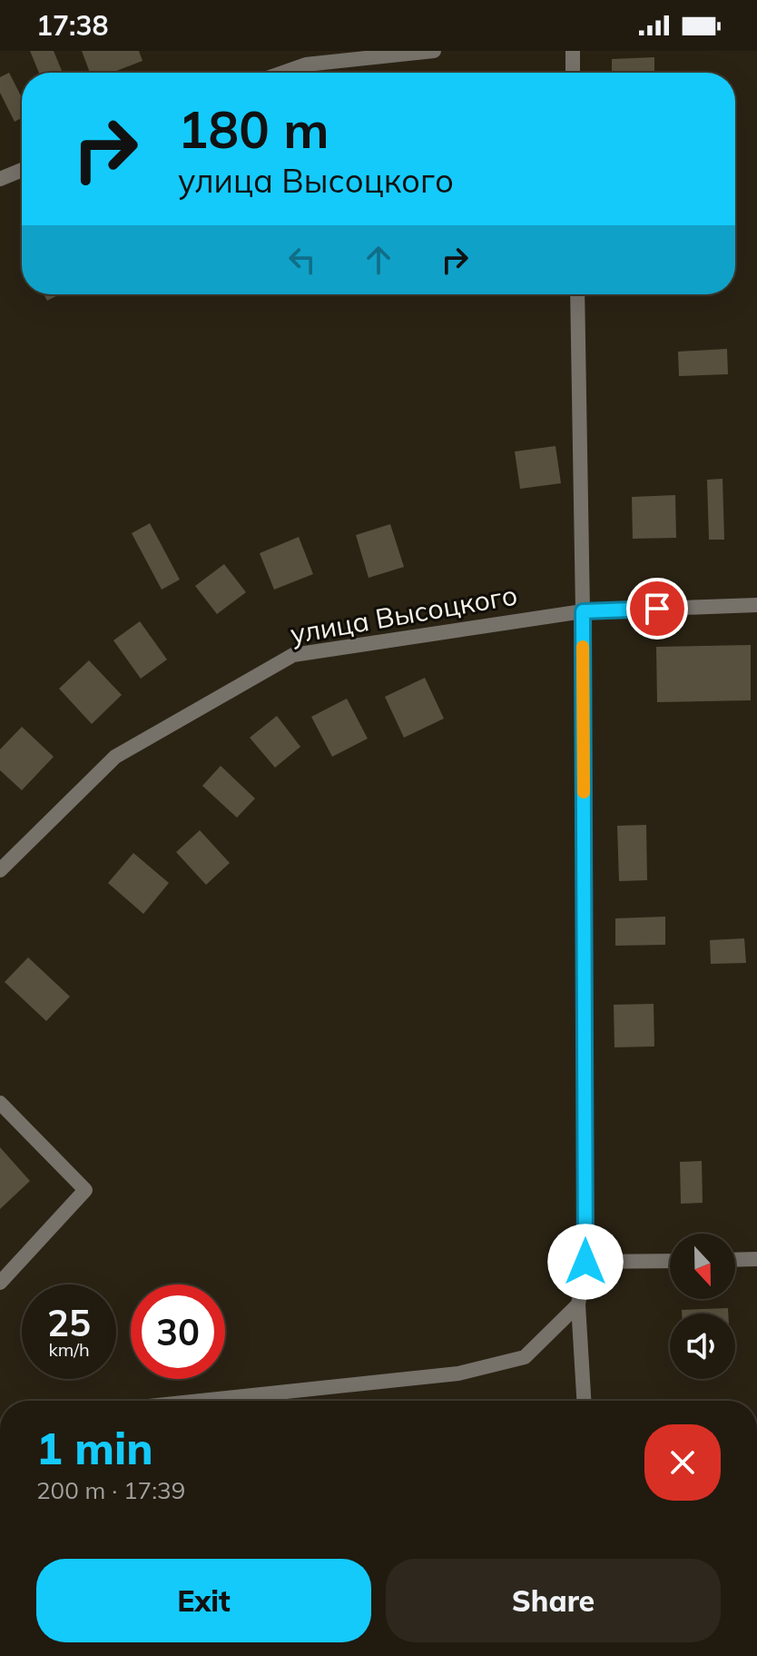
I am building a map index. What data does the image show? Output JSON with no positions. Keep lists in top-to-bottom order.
{
  "streets": {
    "street": ["улица Высоцкого"]
  },
  "north": "bottom",
  "page": {
    "status": "17:38",
    "turn": ["180 m", "улица Высоцкого"],
    "speed": "25 km/h",
    "limit": "30",
    "heading": ["1 min", "200 m · 17:39"],
    "buttons": ["Exit", "Share"]
  }
}
